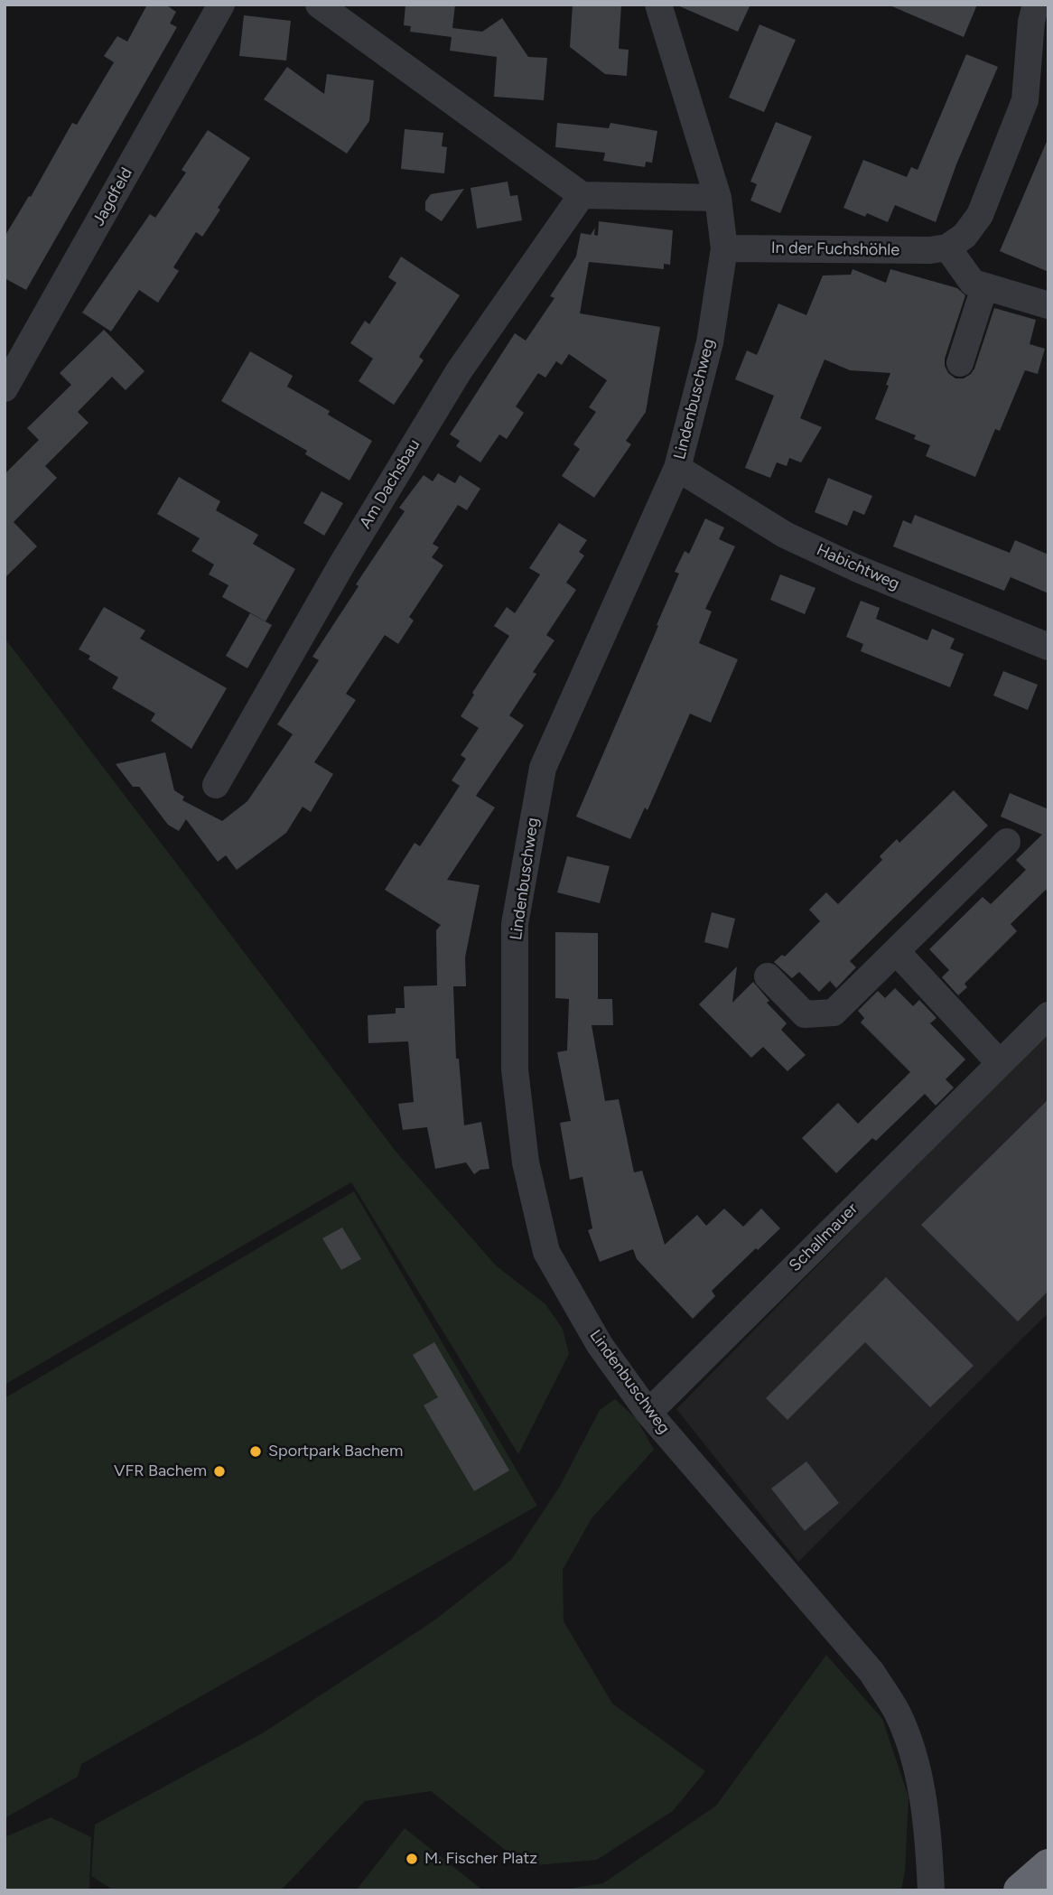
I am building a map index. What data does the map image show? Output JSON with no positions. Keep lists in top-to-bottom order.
{
  "streets": {
    "street": [
      "Jagdfeld",
      "In der Fuchshöhle",
      "Lindenbuschweg",
      "Am Dachsbau",
      "Habichtweg",
      "Schallmauer"
    ]
  },
  "crossings": [
    ["In der Fuchshöhle", "Lindenbuschweg"],
    ["Lindenbuschweg", "Habichtweg"],
    ["Lindenbuschweg", "Schallmauer"]
  ],
  "places": ["Sportpark Bachem", "VFR Bachem", "M. Fischer Platz"]
}
